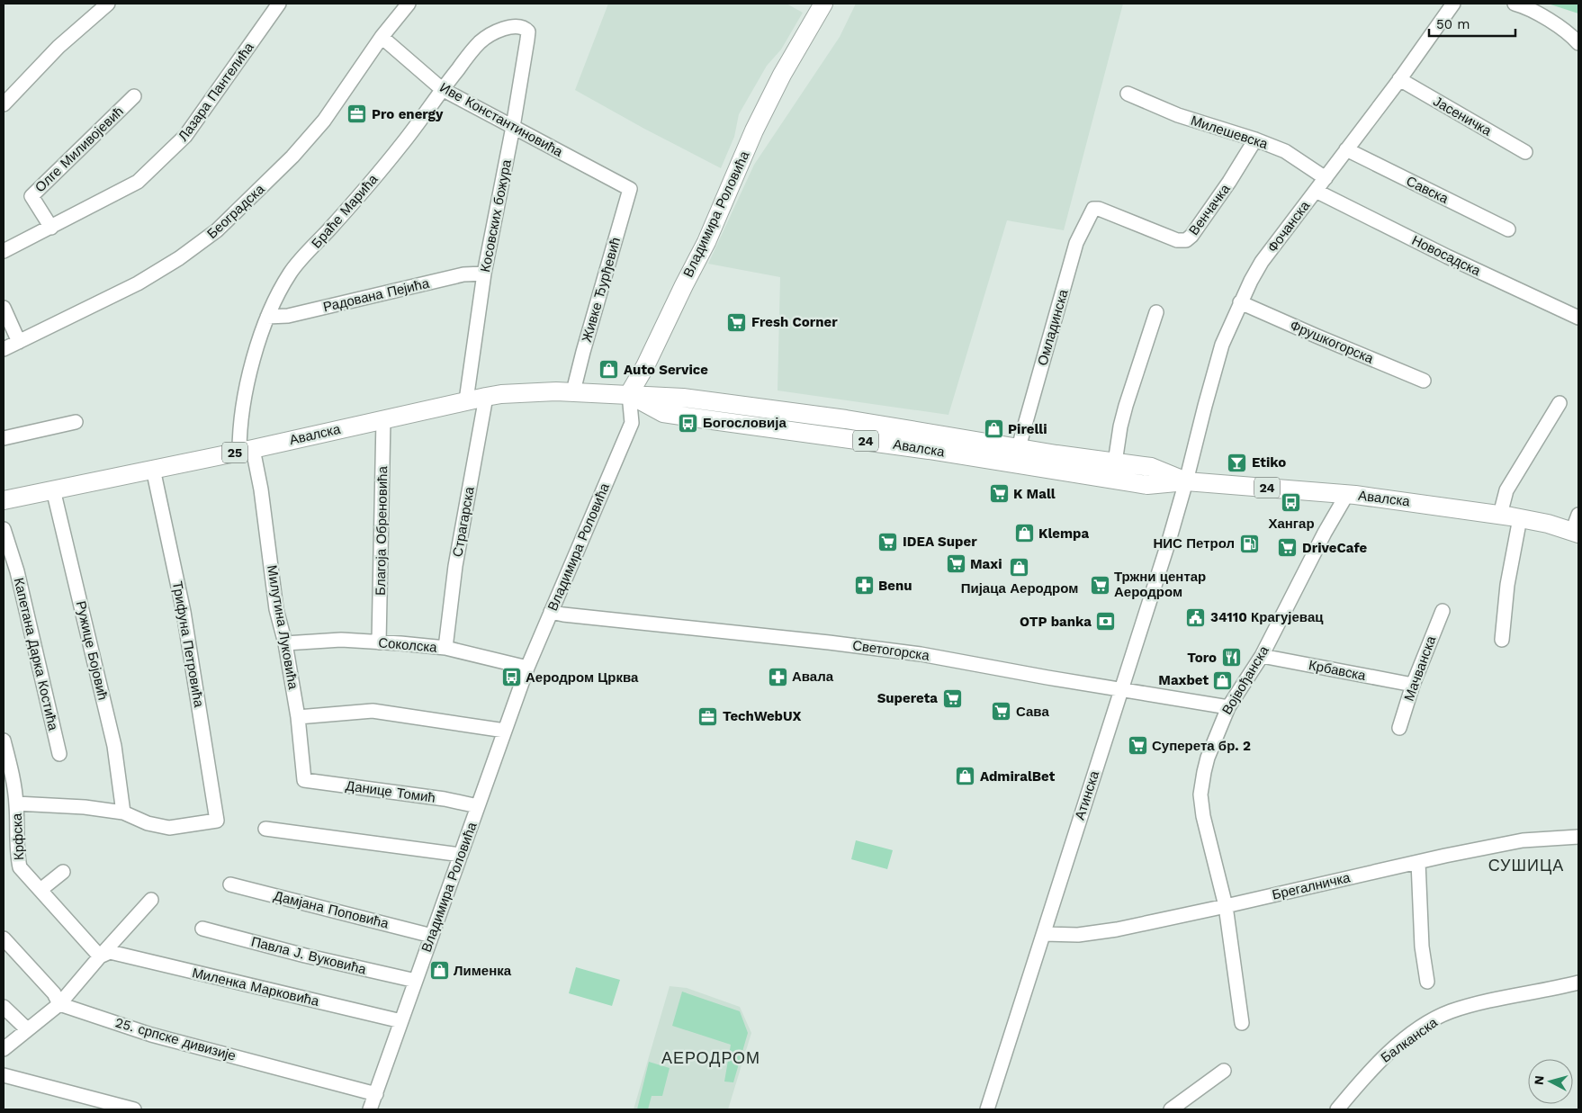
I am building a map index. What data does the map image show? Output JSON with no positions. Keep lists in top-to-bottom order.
{
  "streets": {
    "main road": [
      "Владимира Роловића",
      "Авалска",
      "24",
      "25"
    ],
    "street": [
      "Лазара Пантелића",
      "Јасеничка",
      "Иве Константиновића",
      "Милешевска",
      "Олге Миливојевић",
      "Савска",
      "Венчачка",
      "Београдска",
      "Браће Марића",
      "Косовских божура",
      "Фочанска",
      "Новосадска",
      "Живке Ђурђевић",
      "Радована Пејића",
      "Омладинска",
      "Фрушкогорска",
      "Страгарска",
      "Благоја Обреновића",
      "Милутина Луковића",
      "Трифуна Петровића",
      "Соколска",
      "Ружице Бојовић",
      "Светогорска",
      "Капетана Дарка Костића",
      "Мачванска",
      "Крбавска",
      "Војвођанска",
      "Данице Томић",
      "Атинска",
      "Крфска",
      "Брегалничка",
      "Дамјана Поповића",
      "Павла Ј. Вуковића",
      "Миленка Марковића",
      "25. српске дивизије",
      "Балканска"
    ]
  },
  "crossings": [
    ["Лазара Пантелића", "Олге Миливојевић"],
    ["Јасеничка", "Фочанска"],
    ["Иве Константиновића", "Београдска"],
    ["Иве Константиновића", "Браће Марића"],
    ["Иве Константиновића", "Косовских божура"],
    ["Иве Константиновића", "Живке Ђурђевић"],
    ["Милешевска", "Венчачка"],
    ["Милешевска", "Фочанска"],
    ["Савска", "Фочанска"],
    ["Венчачка", "Омладинска"],
    ["Браће Марића", "Косовских божура"],
    ["Браће Марића", "Радована Пејића"],
    ["Браће Марића", "Авалска"],
    ["Браће Марића", "Милутина Луковића"],
    ["Владимира Роловића", "Авалска"],
    ["Владимира Роловића", "Соколска"],
    ["Владимира Роловића", "Светогорска"],
    ["Владимира Роловића", "Данице Томић"],
    ["Владимира Роловића", "Дамјана Поповића"],
    ["Владимира Роловића", "Павла Ј. Вуковића"],
    ["Владимира Роловића", "Миленка Марковића"],
    ["Владимира Роловића", "25. српске дивизије"],
    ["Косовских божура", "Радована Пејића"],
    ["Косовских божура", "Авалска"],
    ["Фочанска", "Новосадска"],
    ["Фочанска", "Фрушкогорска"],
    ["Фочанска", "Авалска"],
    ["Фочанска", "Атинска"],
    ["Живке Ђурђевић", "Авалска"],
    ["Омладинска", "Авалска"],
    ["Авалска", "Страгарска"],
    ["Авалска", "Благоја Обреновића"],
    ["Авалска", "Милутина Луковића"],
    ["Авалска", "Трифуна Петровића"],
    ["Авалска", "Ружице Бојовић"],
    ["Авалска", "Војвођанска"],
    ["Авалска", "Атинска"],
    ["Страгарска", "Соколска"],
    ["Благоја Обреновића", "Соколска"],
    ["Милутина Луковића", "Соколска"],
    ["Милутина Луковића", "Данице Томић"],
    ["Трифуна Петровића", "Ружице Бојовић"],
    ["Светогорска", "Војвођанска"],
    ["Светогорска", "Атинска"],
    ["Мачванска", "Крбавска"],
    ["Крбавска", "Војвођанска"],
    ["Војвођанска", "Брегалничка"],
    ["Атинска", "Брегалничка"],
    ["Крфска", "Миленка Марковића"]
  ],
  "districts": ["СУШИЦА", "АЕРОДРОМ"],
  "places": {
    "office": ["Pro energy", "TechWebUX"],
    "supermarket": [
      "Fresh Corner",
      "K Mall",
      "IDEA Super",
      "DriveCafe",
      "Maxi",
      "Тржни центар Аеродром",
      "Supereta",
      "Сава",
      "Суперета бр. 2"
    ],
    "shop": [
      "Auto Service",
      "Pirelli",
      "Klempa",
      "Пијаца Аеродром",
      "Maxbet",
      "AdmiralBet",
      "Лименка"
    ],
    "bus stop": ["Богословија", "Хангар", "Аеродром Црква"],
    "bar": ["Etiko"],
    "fuel station": ["НИС Петрол"],
    "pharmacy": ["Benu", "Авала"],
    "public building": ["34110 Крагујевац"],
    "bank": ["OTP banka"],
    "restaurant": ["Toro"]
  },
  "scale_bar": "50 m",
  "north": "left"
}
